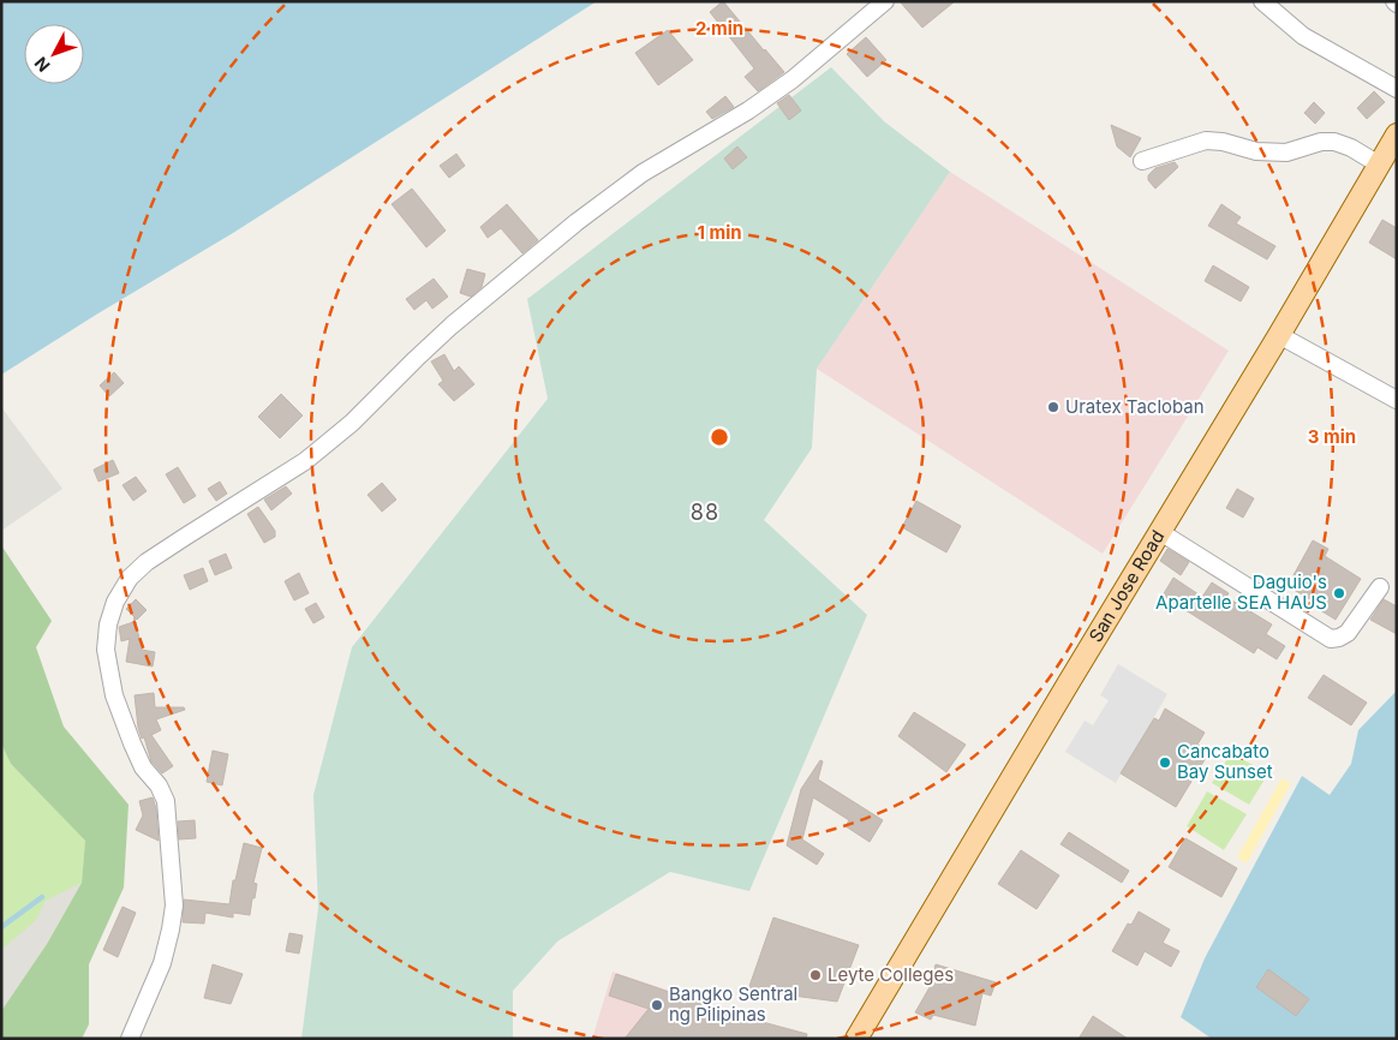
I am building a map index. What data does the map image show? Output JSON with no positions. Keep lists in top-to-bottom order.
{
  "streets": {
    "main road": ["San Jose Road"]
  },
  "districts": ["88"],
  "places": [
    "Uratex Tacloban",
    "Daguio's Apartelle SEA HAUS",
    "Cancabato Bay Sunset",
    "Leyte Colleges",
    "Bangko Sentral ng Pilipinas"
  ],
  "north": "bottom left",
  "rings": ["2 min", "1 min", "3 min"]
}
